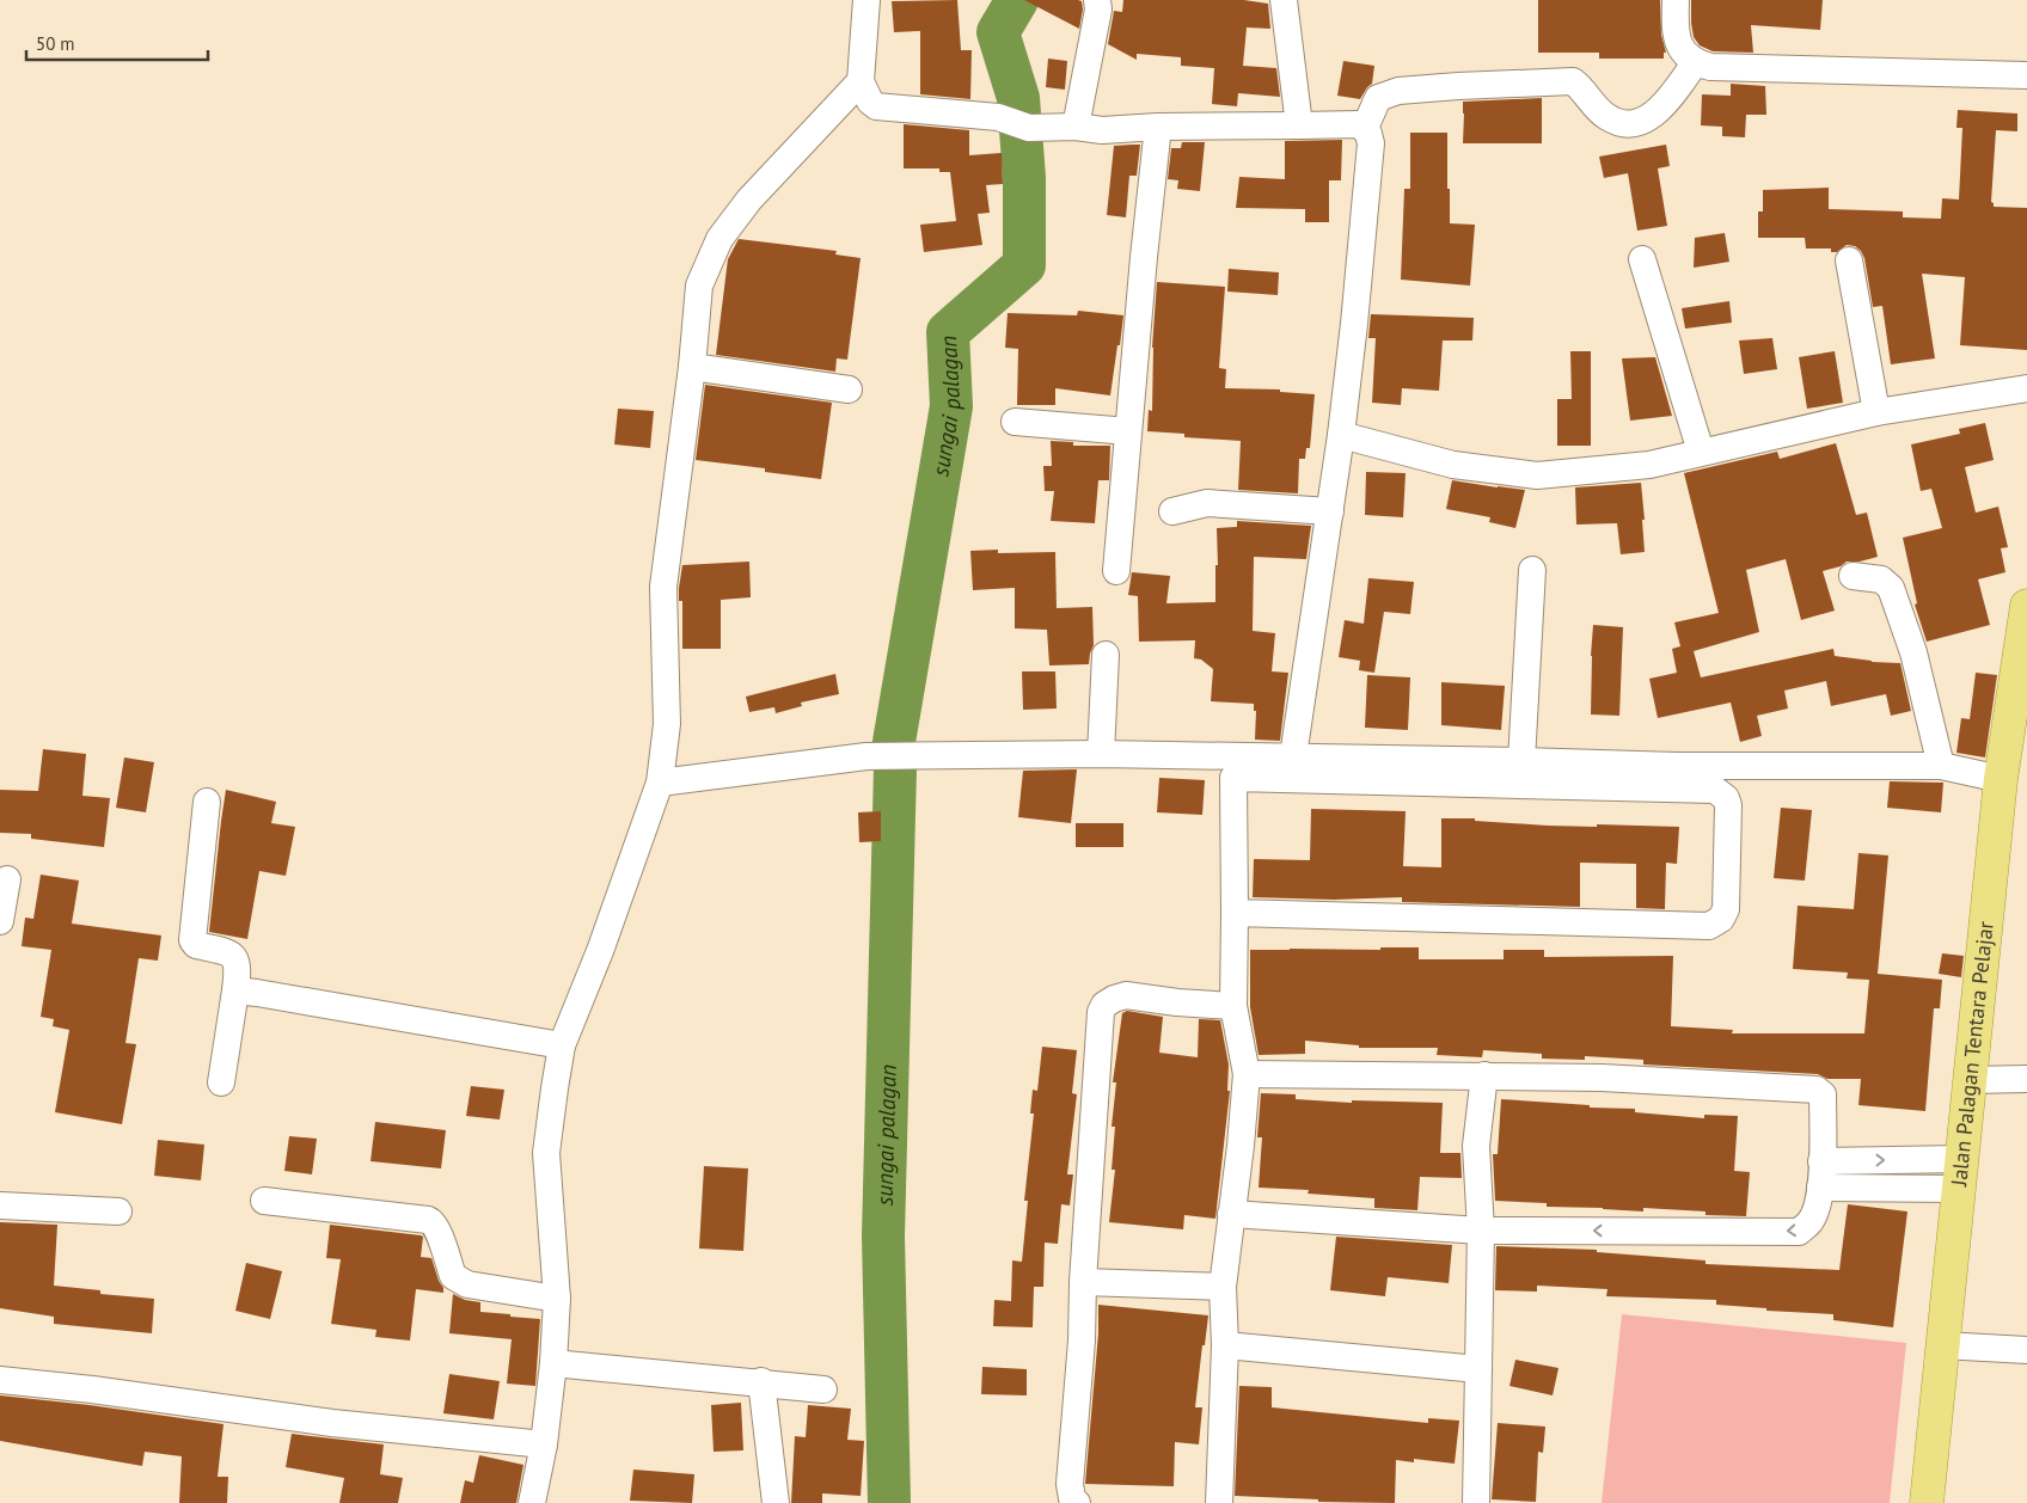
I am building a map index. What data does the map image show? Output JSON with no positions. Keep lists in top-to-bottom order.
{
  "streets": {
    "main road": ["Jalan Palagan Tentara Pelajar"]
  },
  "water": ["sungai palagan"],
  "scale_bar": "50 m"
}
